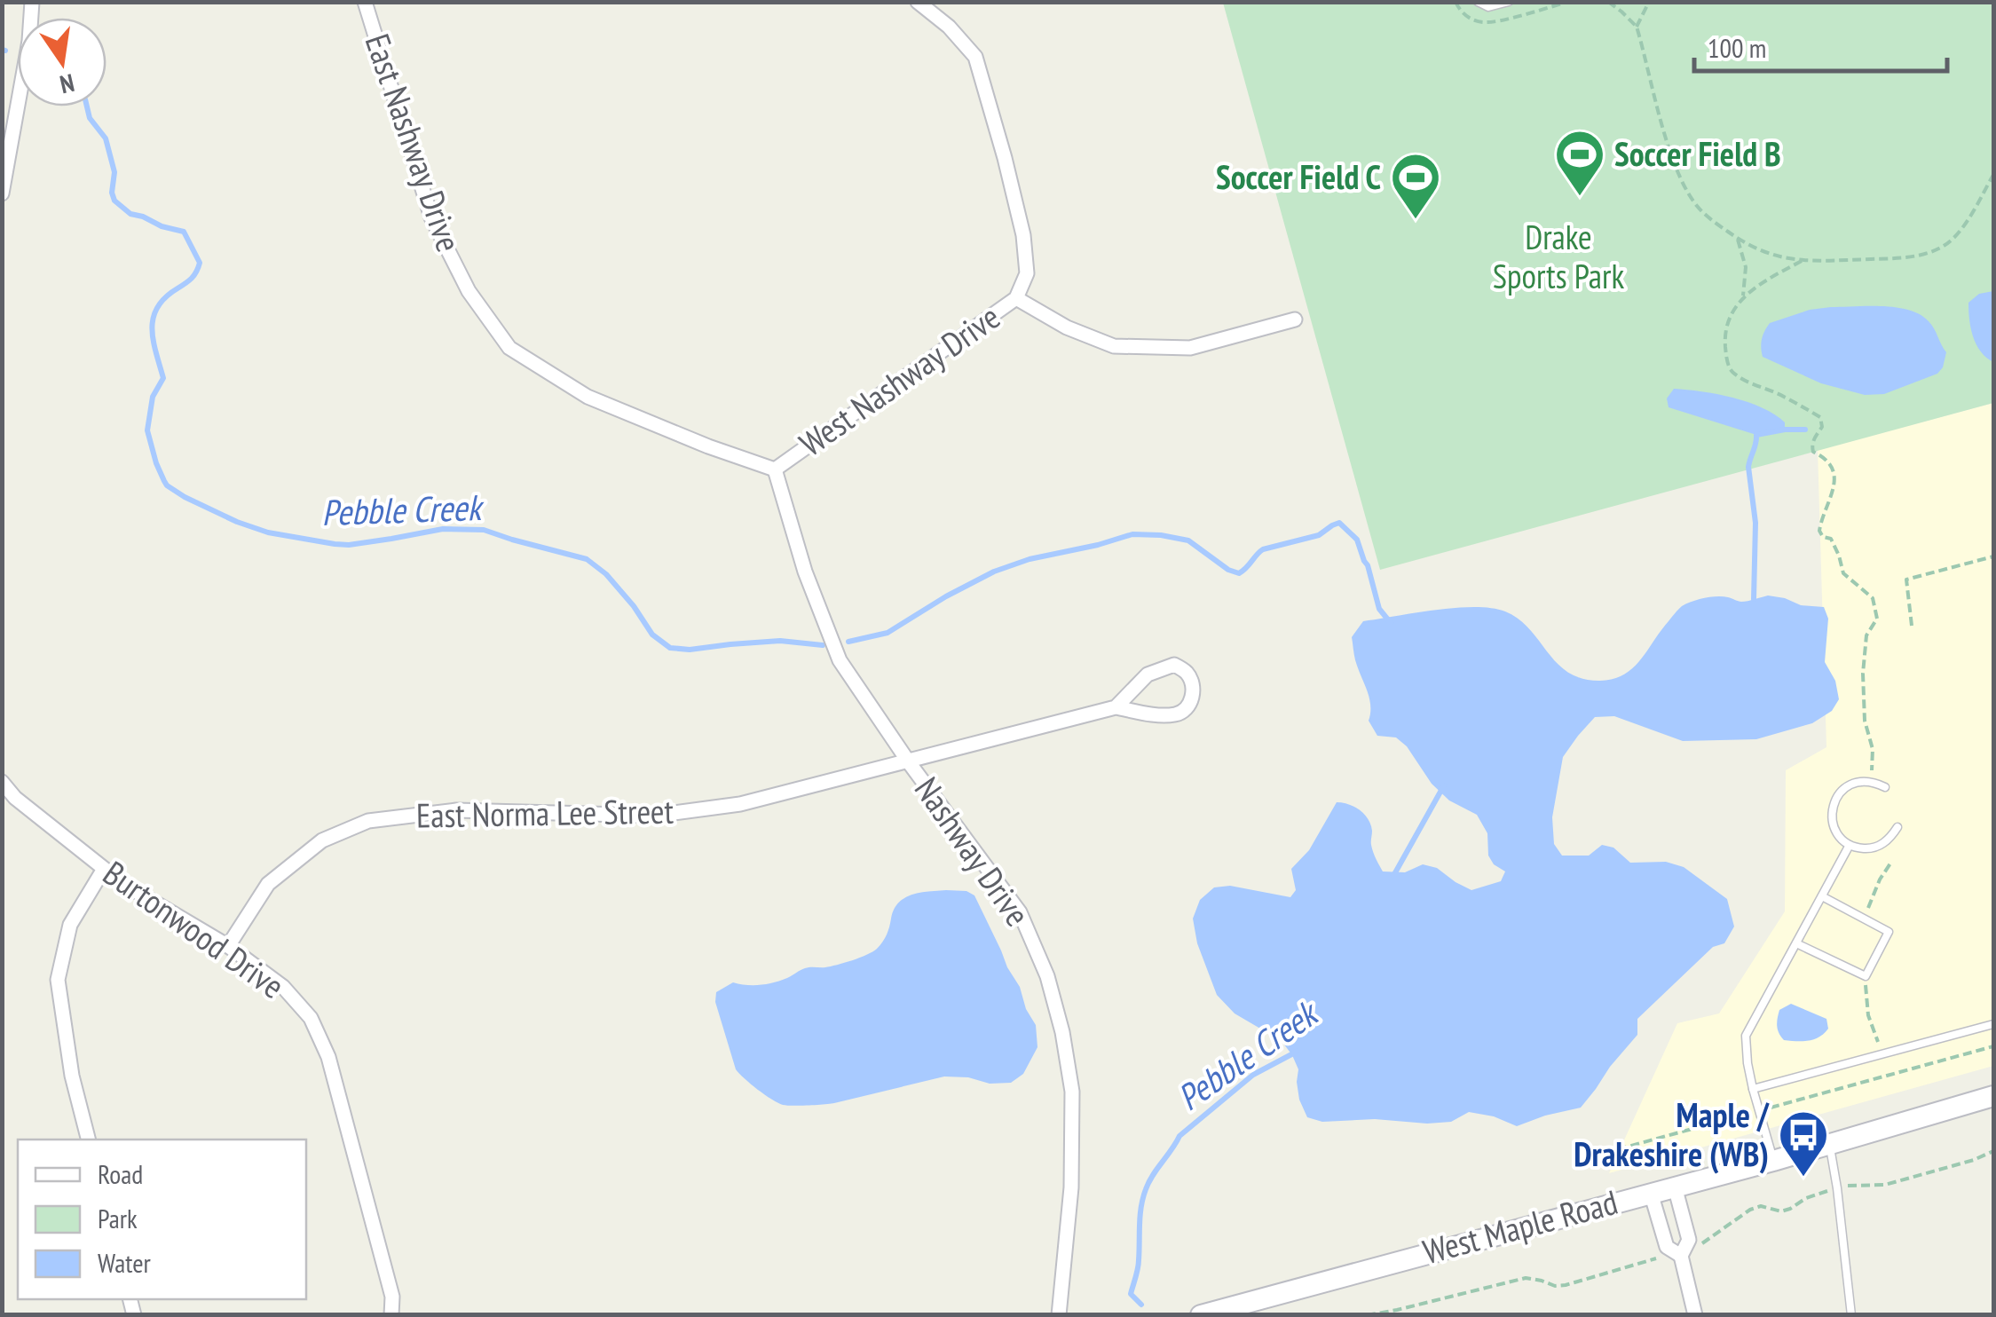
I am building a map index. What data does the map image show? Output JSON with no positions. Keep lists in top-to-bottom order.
{
  "streets": {
    "main road": ["West Maple Road"],
    "street": [
      "East Nashway Drive",
      "West Nashway Drive",
      "East Norma Lee Street",
      "Nashway Drive",
      "Burtonwood Drive"
    ]
  },
  "crossings": [
    ["East Nashway Drive", "West Nashway Drive"],
    ["East Nashway Drive", "Nashway Drive"],
    ["West Nashway Drive", "Nashway Drive"],
    ["East Norma Lee Street", "Nashway Drive"],
    ["East Norma Lee Street", "Burtonwood Drive"]
  ],
  "water": ["Pebble Creek"],
  "parks": ["Drake Sports Park"],
  "places": {
    "sports": ["Soccer Field B", "Soccer Field C"],
    "bus stop": ["Maple / Drakeshire (WB)"]
  },
  "legend": ["Road", "Park", "Water"],
  "scale_bar": "100 m",
  "north": "bottom"
}
